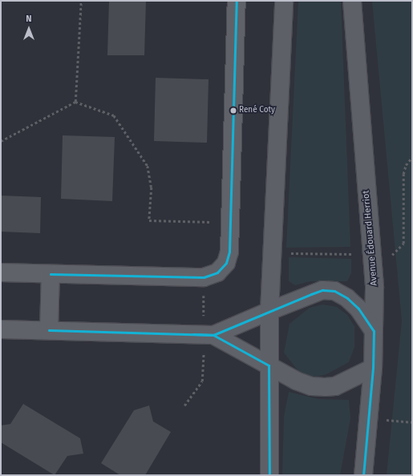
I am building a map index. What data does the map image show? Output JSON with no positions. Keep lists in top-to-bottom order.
{
  "streets": {
    "main road": ["Avenue Édouard Herriot"]
  },
  "places": ["René Coty"],
  "north": "top"
}
